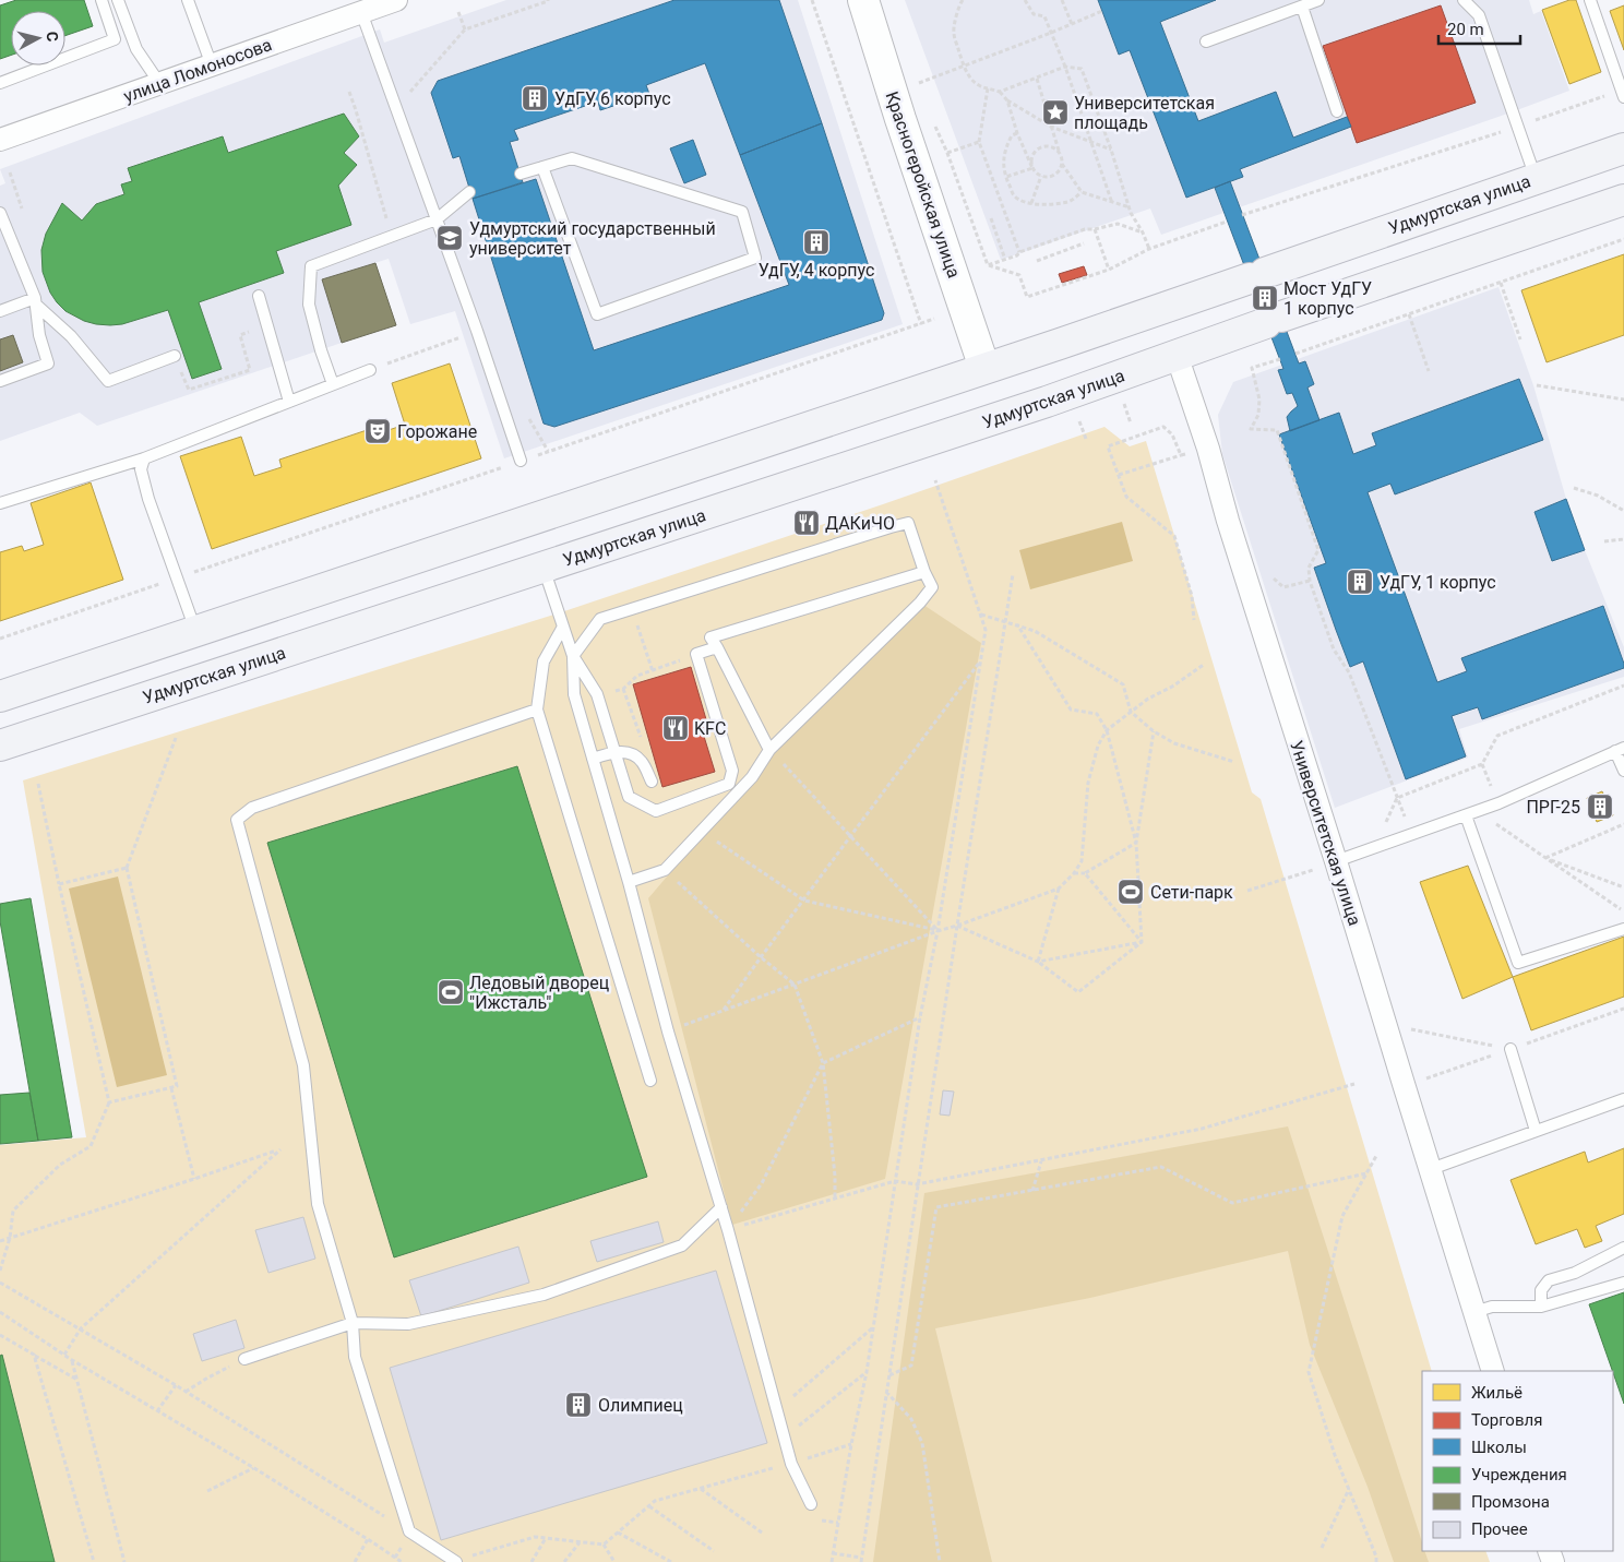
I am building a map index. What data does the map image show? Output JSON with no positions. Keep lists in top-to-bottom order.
{
  "streets": {
    "main road": ["Удмуртская улица"],
    "street": ["улица Ломоносова", "Красногеройская улица", "Университетская улица"]
  },
  "crossings": [
    ["Красногеройская улица", "Удмуртская улица"],
    ["Удмуртская улица", "Университетская улица"]
  ],
  "places": {
    "building": [
      "УдГУ, 6 корпус",
      "УдГУ, 4 корпус",
      "Мост УдГУ 1 корпус",
      "УдГУ, 1 корпус",
      "ПРГ-25",
      "Олимпиец"
    ],
    "place": ["Университетская площадь"],
    "school or university": ["Удмуртский государственный университет"],
    "theatre": ["Горожане"],
    "restaurant": ["ДАКиЧО", "KFC"],
    "sports": ["Сети-парк", "Ледовый дворец \"Ижсталь\""]
  },
  "legend": [
    "Жильё",
    "Торговля",
    "Школы",
    "Учреждения",
    "Промзона",
    "Прочее"
  ],
  "scale_bar": "20 m",
  "north": "right"
}
